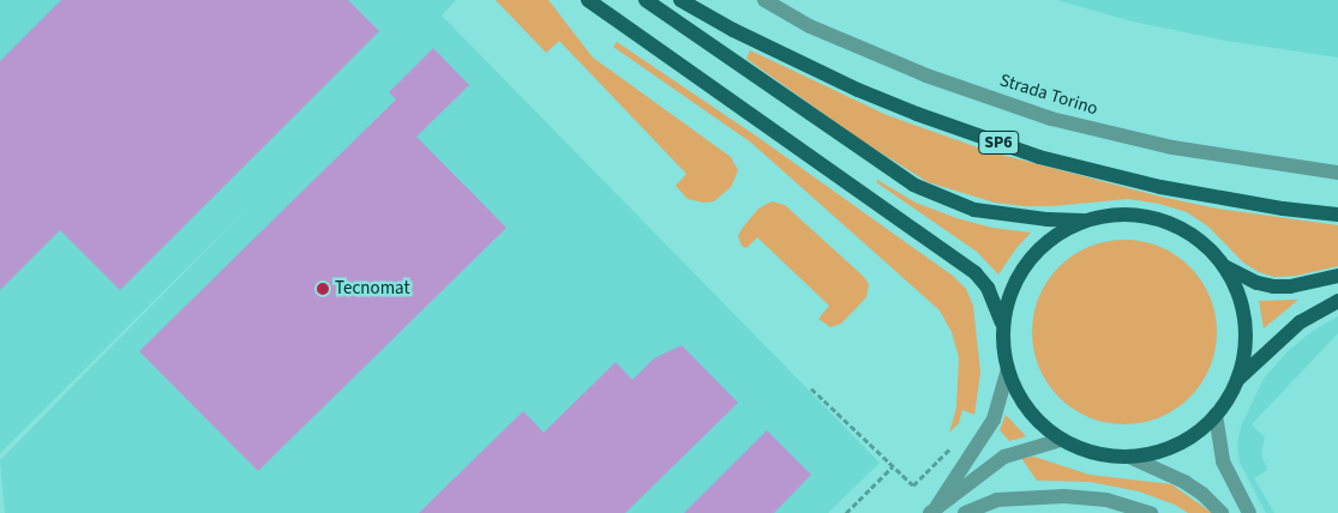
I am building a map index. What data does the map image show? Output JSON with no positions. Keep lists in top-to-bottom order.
{
  "streets": {
    "main road": ["SP6"],
    "street": ["Strada Torino"]
  },
  "places": ["Tecnomat"]
}
